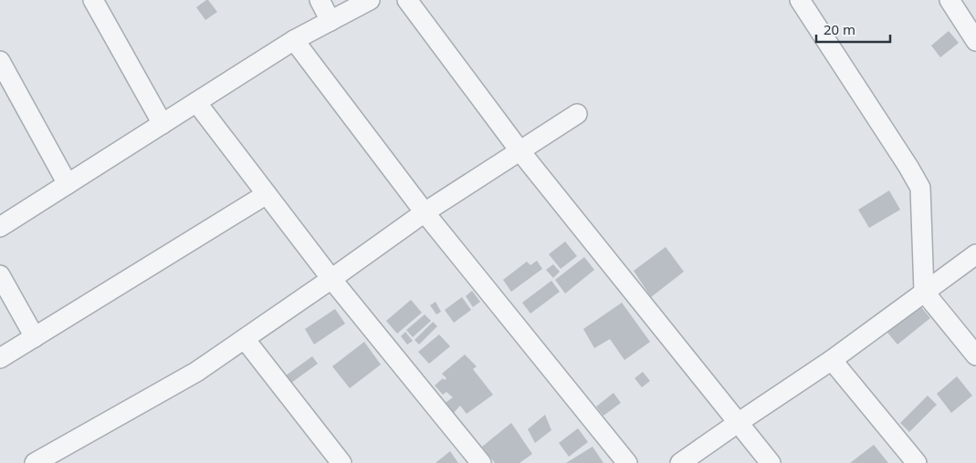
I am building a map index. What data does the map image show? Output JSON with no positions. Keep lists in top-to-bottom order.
{
  "scale_bar": "20 m"
}
